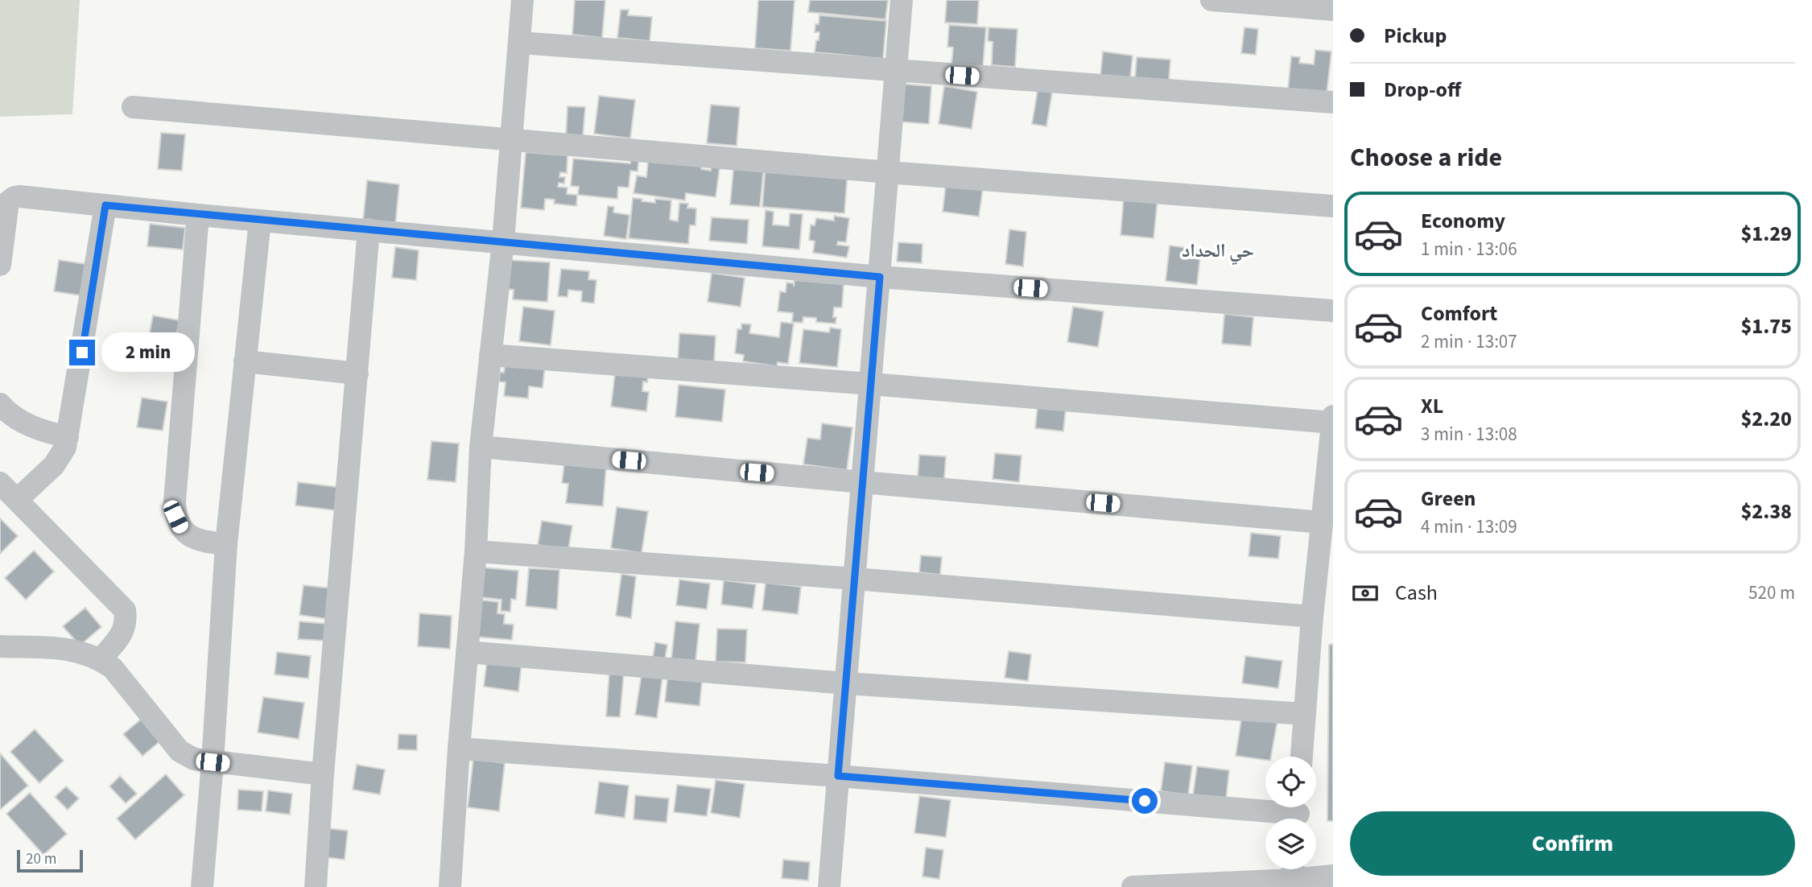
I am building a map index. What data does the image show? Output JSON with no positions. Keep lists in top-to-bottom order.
{
  "districts": ["حي الحداد"],
  "scale_bar": "20 m",
  "page": {
    "banner": ["Pickup", "Drop-off"],
    "heading": "Choose a ride",
    "list": [
      {
        "name": "Economy",
        "note": "1 min · 13:06",
        "value": "$1.29"
      },
      {
        "name": "Comfort",
        "note": "2 min · 13:07",
        "value": "$1.75"
      },
      {
        "name": "XL",
        "note": "3 min · 13:08",
        "value": "$2.20"
      },
      {
        "name": "Green",
        "note": "4 min · 13:09",
        "value": "$2.38"
      }
    ],
    "bubble": "2 min",
    "pay": ["Cash", "520 m"],
    "buttons": "Confirm",
    "scale": "20 m"
  }
}
